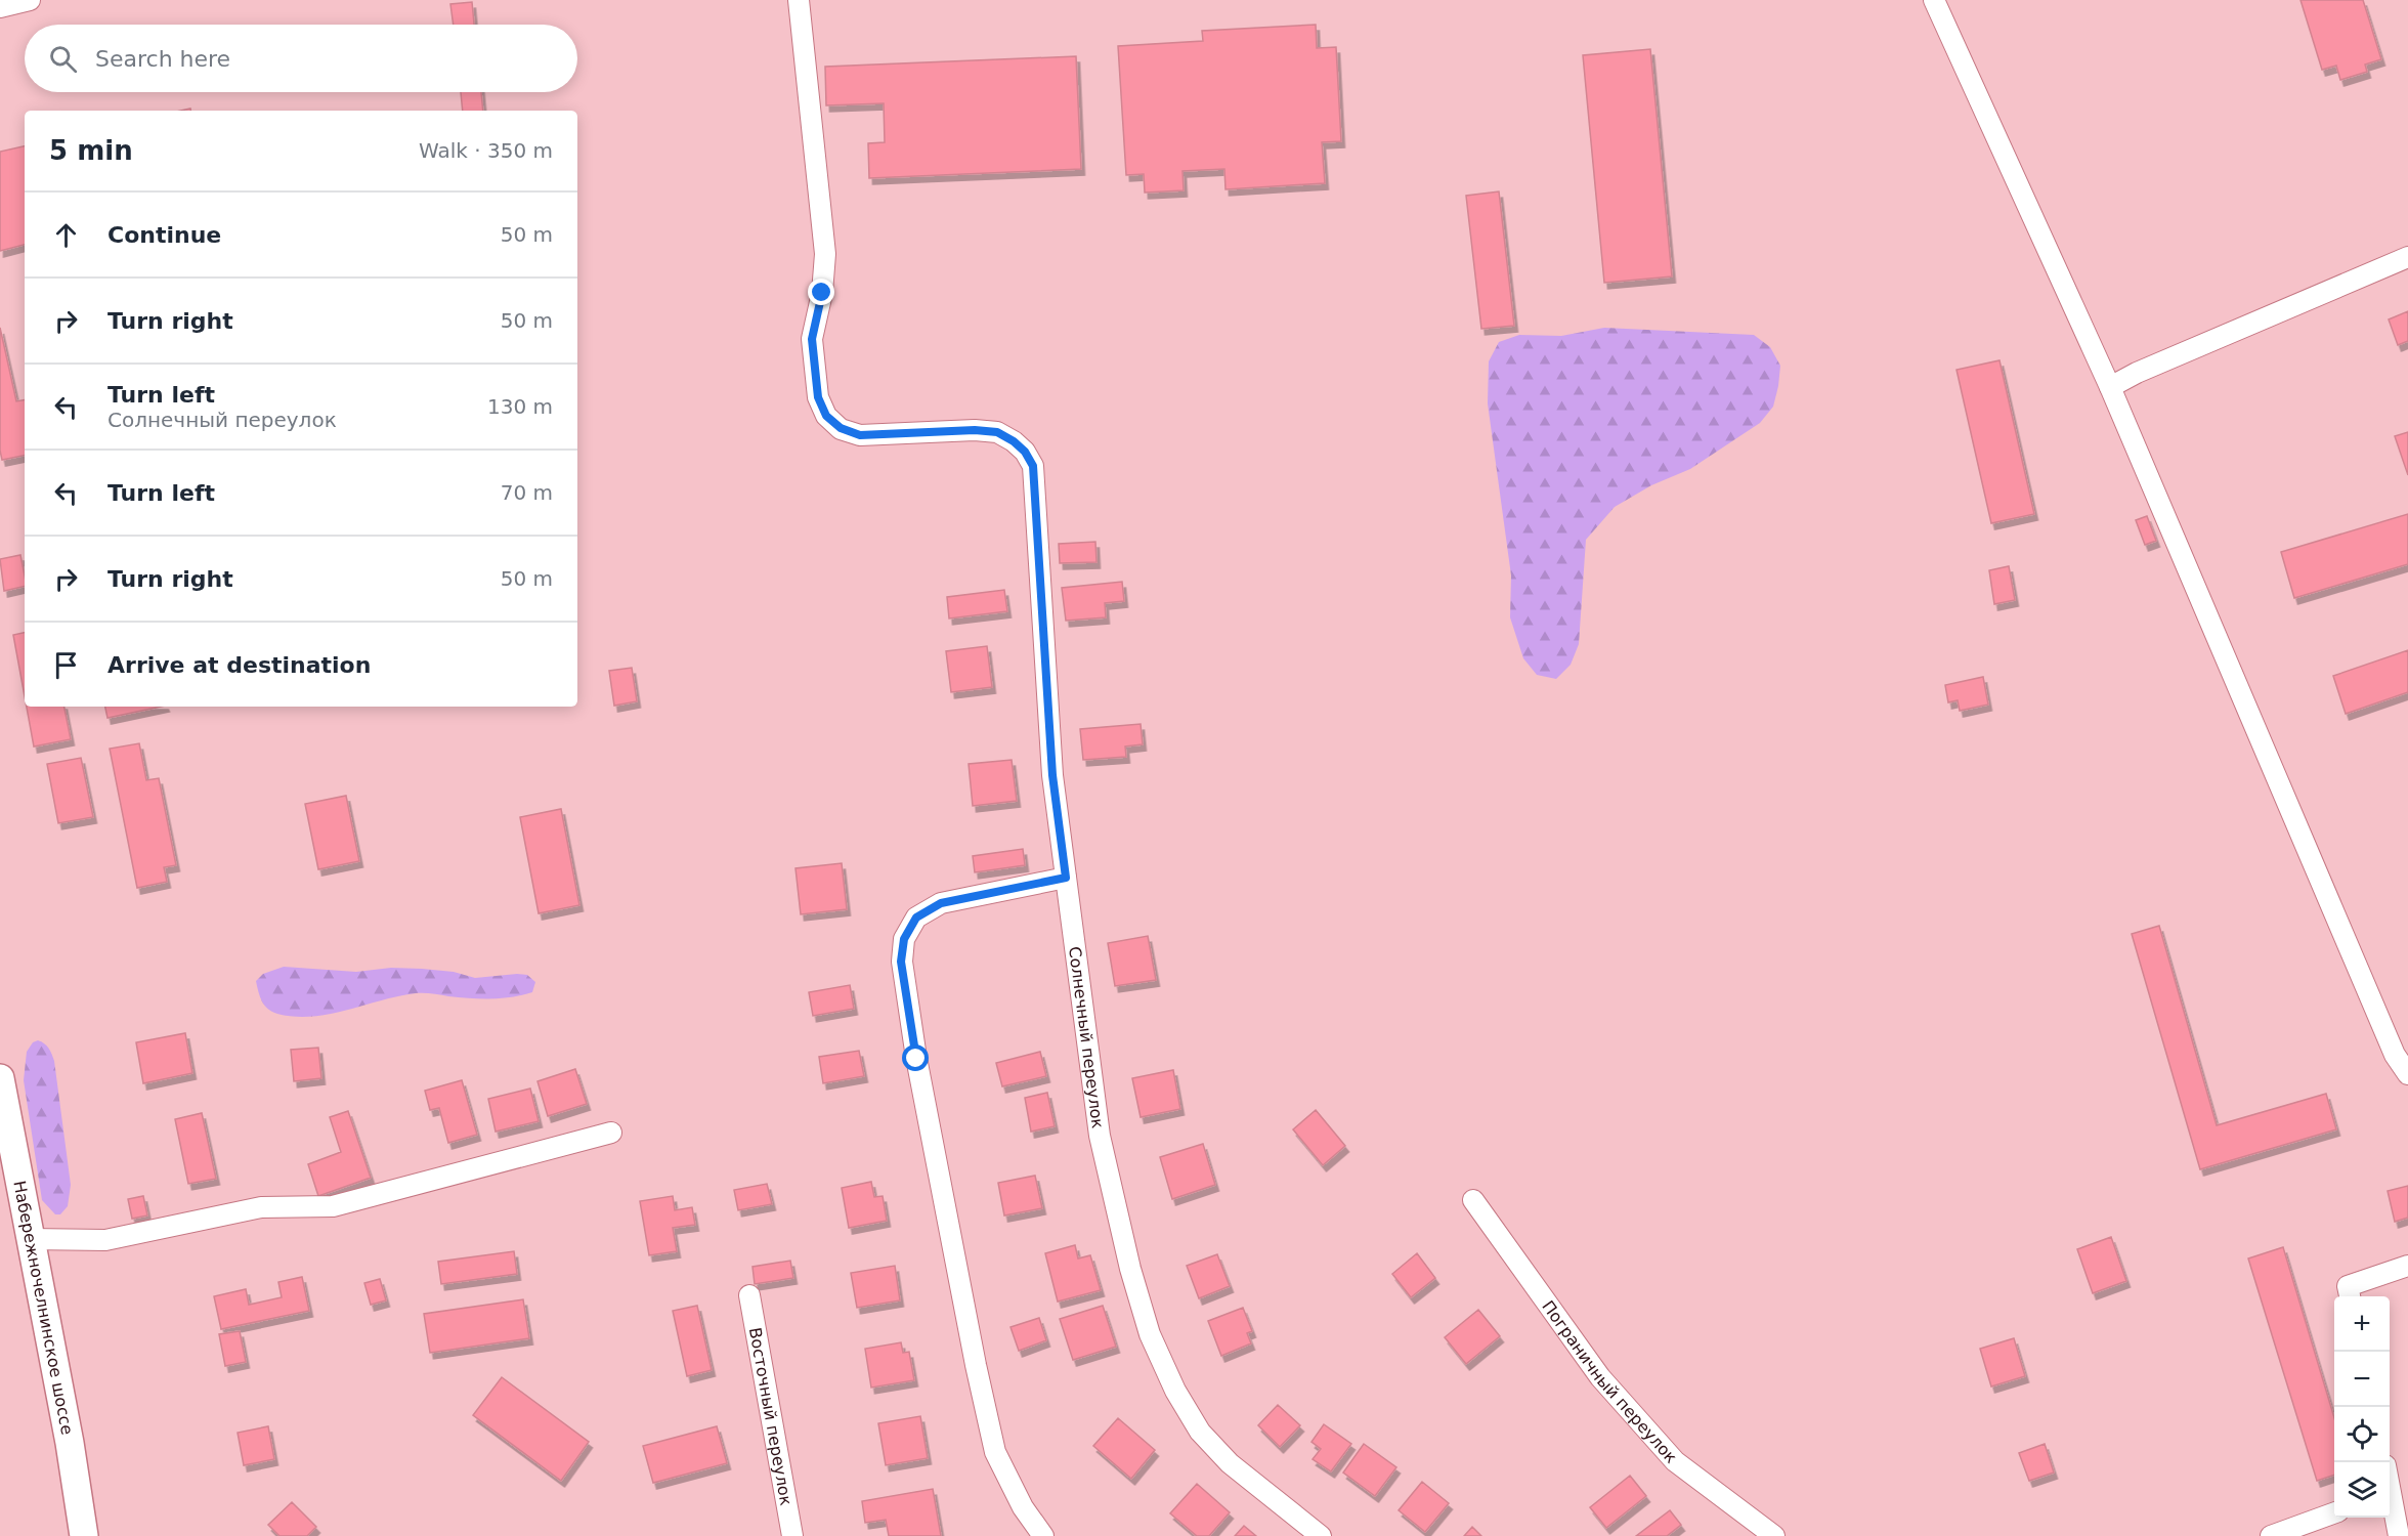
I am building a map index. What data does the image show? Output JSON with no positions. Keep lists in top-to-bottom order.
{
  "streets": {
    "main road": ["Набережночелнинское шоссе"],
    "street": ["Солнечный переулок", "Пограничный переулок", "Восточный переулок"]
  },
  "page": {
    "search": "Search here",
    "heading": ["5 min", "Walk · 350 m"],
    "list": [
      ["Continue", "50 m"],
      ["Turn right", "50 m"],
      ["Turn left", "Солнечный переулок", "130 m"],
      ["Turn left", "70 m"],
      ["Turn right", "50 m"],
      "Arrive at destination"
    ],
    "map_buttons": ["+", "−"]
  }
}
